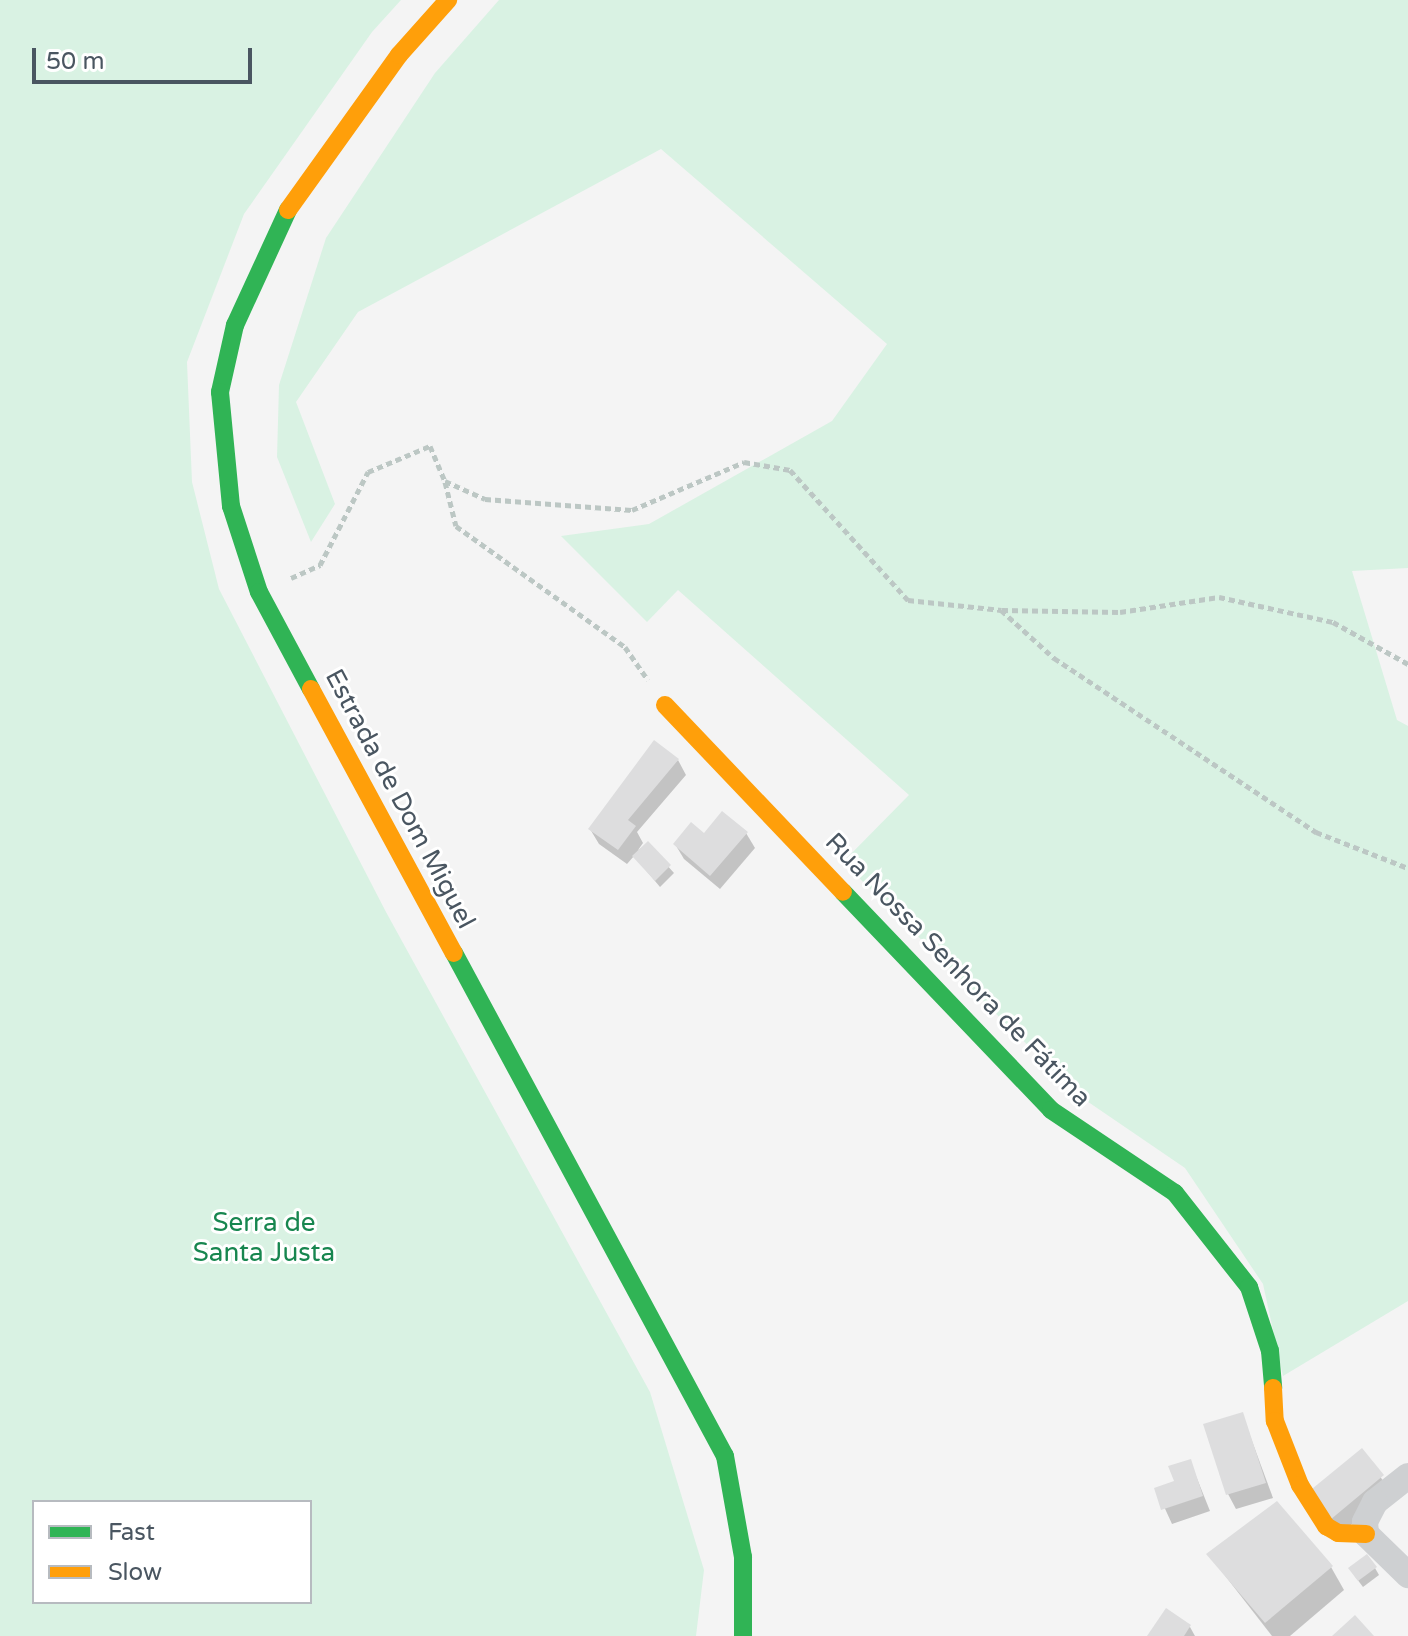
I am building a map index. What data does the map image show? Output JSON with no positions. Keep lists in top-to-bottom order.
{
  "streets": {
    "main road": ["Estrada de Dom Miguel", "Rua Nossa Senhora de Fátima"]
  },
  "parks": ["Serra de Santa Justa"],
  "legend": ["Fast", "Slow"],
  "scale_bar": "50 m"
}
